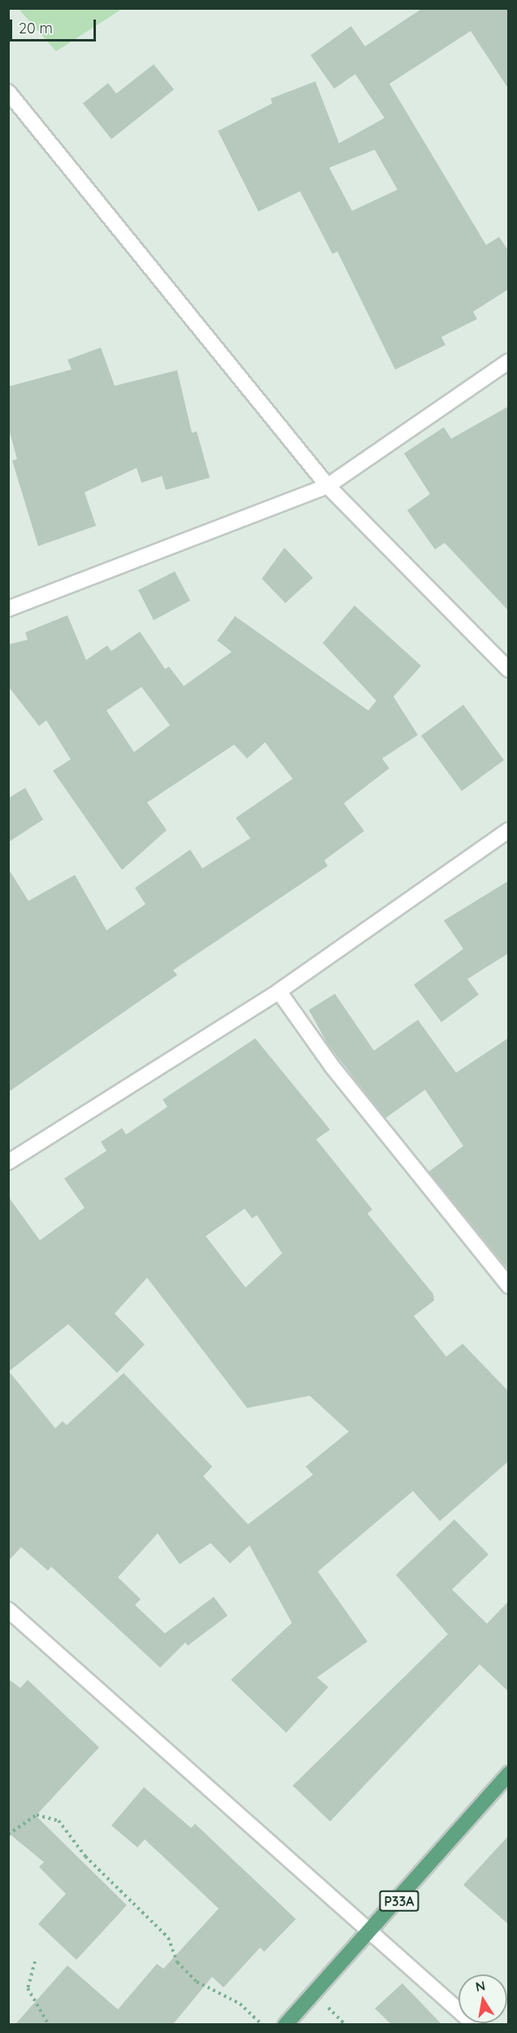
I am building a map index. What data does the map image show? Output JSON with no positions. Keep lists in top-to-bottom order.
{
  "streets": {
    "main road": ["P33A"]
  },
  "scale_bar": "20 m",
  "north": "top"
}
